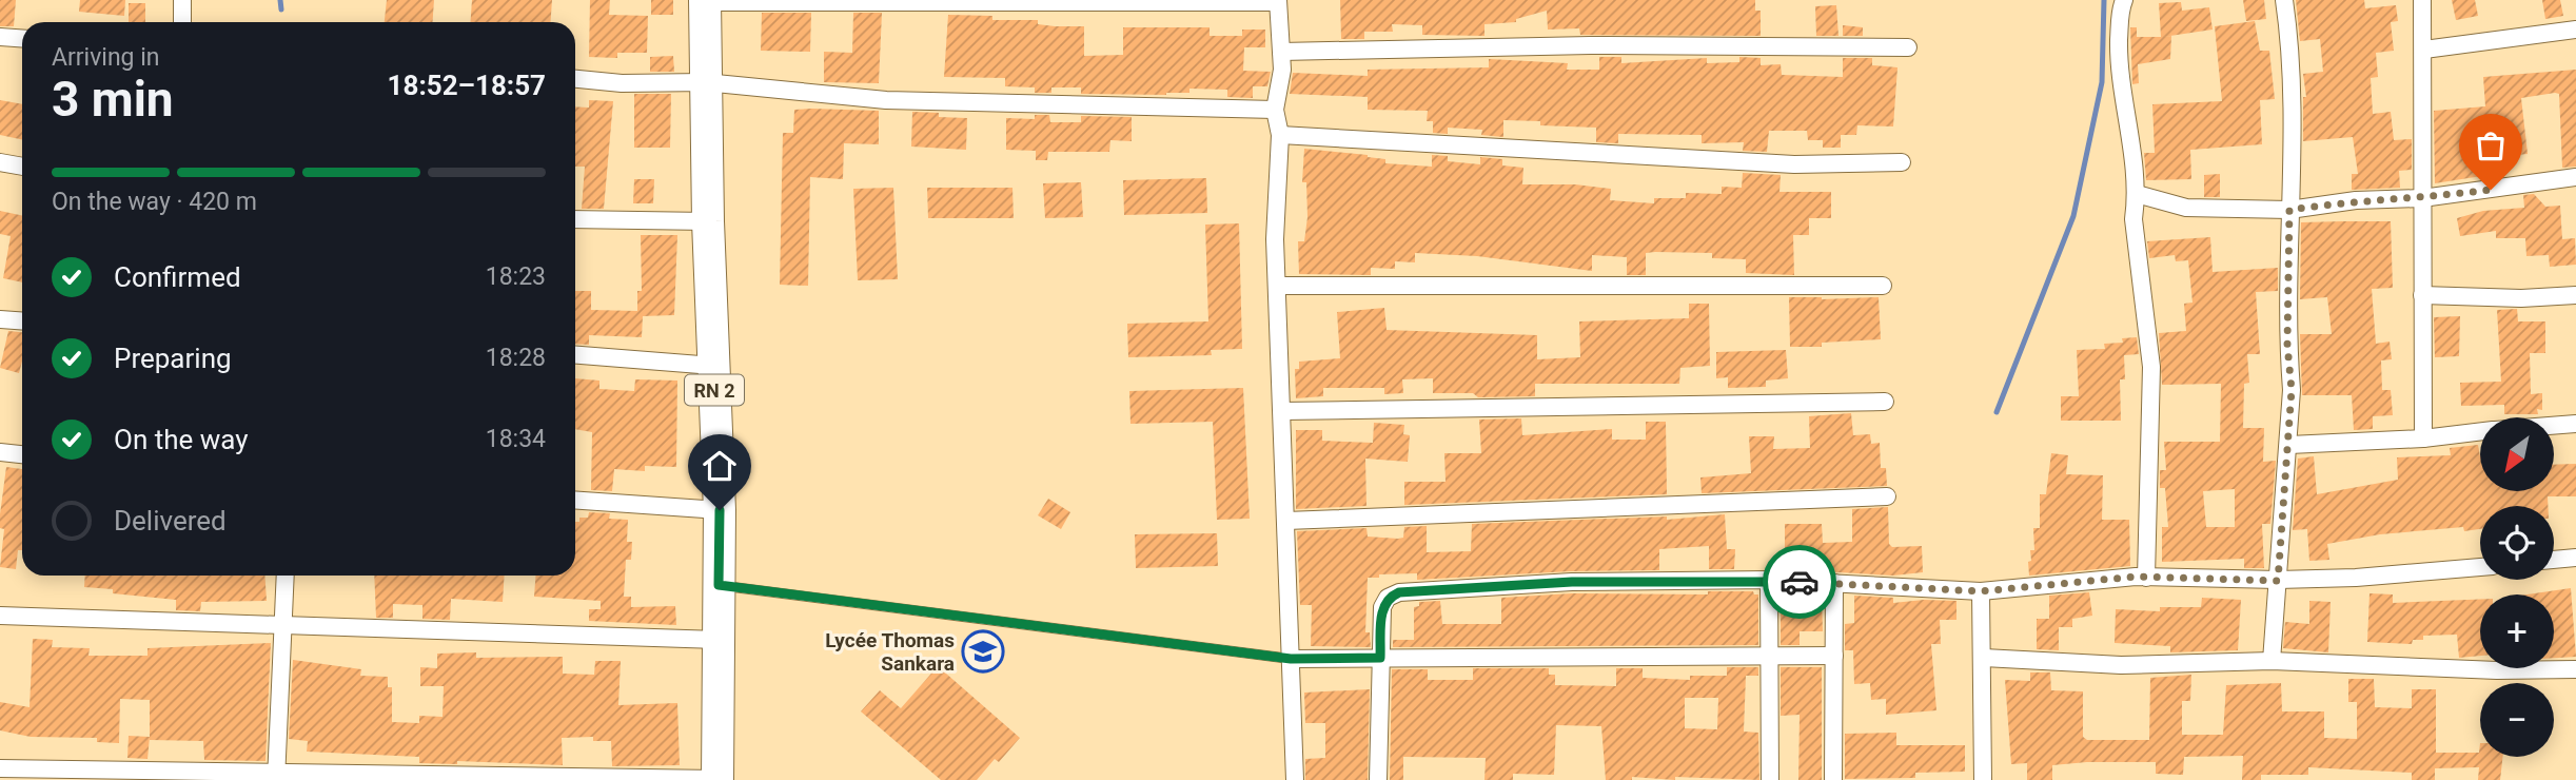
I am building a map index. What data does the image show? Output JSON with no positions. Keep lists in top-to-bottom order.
{
  "streets": {
    "highway": ["RN 2"]
  },
  "places": {
    "school or university": ["Lycée Thomas Sankara"]
  },
  "north": "bottom left",
  "page": {
    "heading": ["3 min", "Arriving in", "18:52–18:57"],
    "bar": "On the way · 420 m",
    "list": [
      ["Confirmed", "18:23"],
      ["Preparing", "18:28"],
      ["On the way", "18:34"],
      "Delivered"
    ],
    "map_buttons": ["+", "−"]
  }
}
